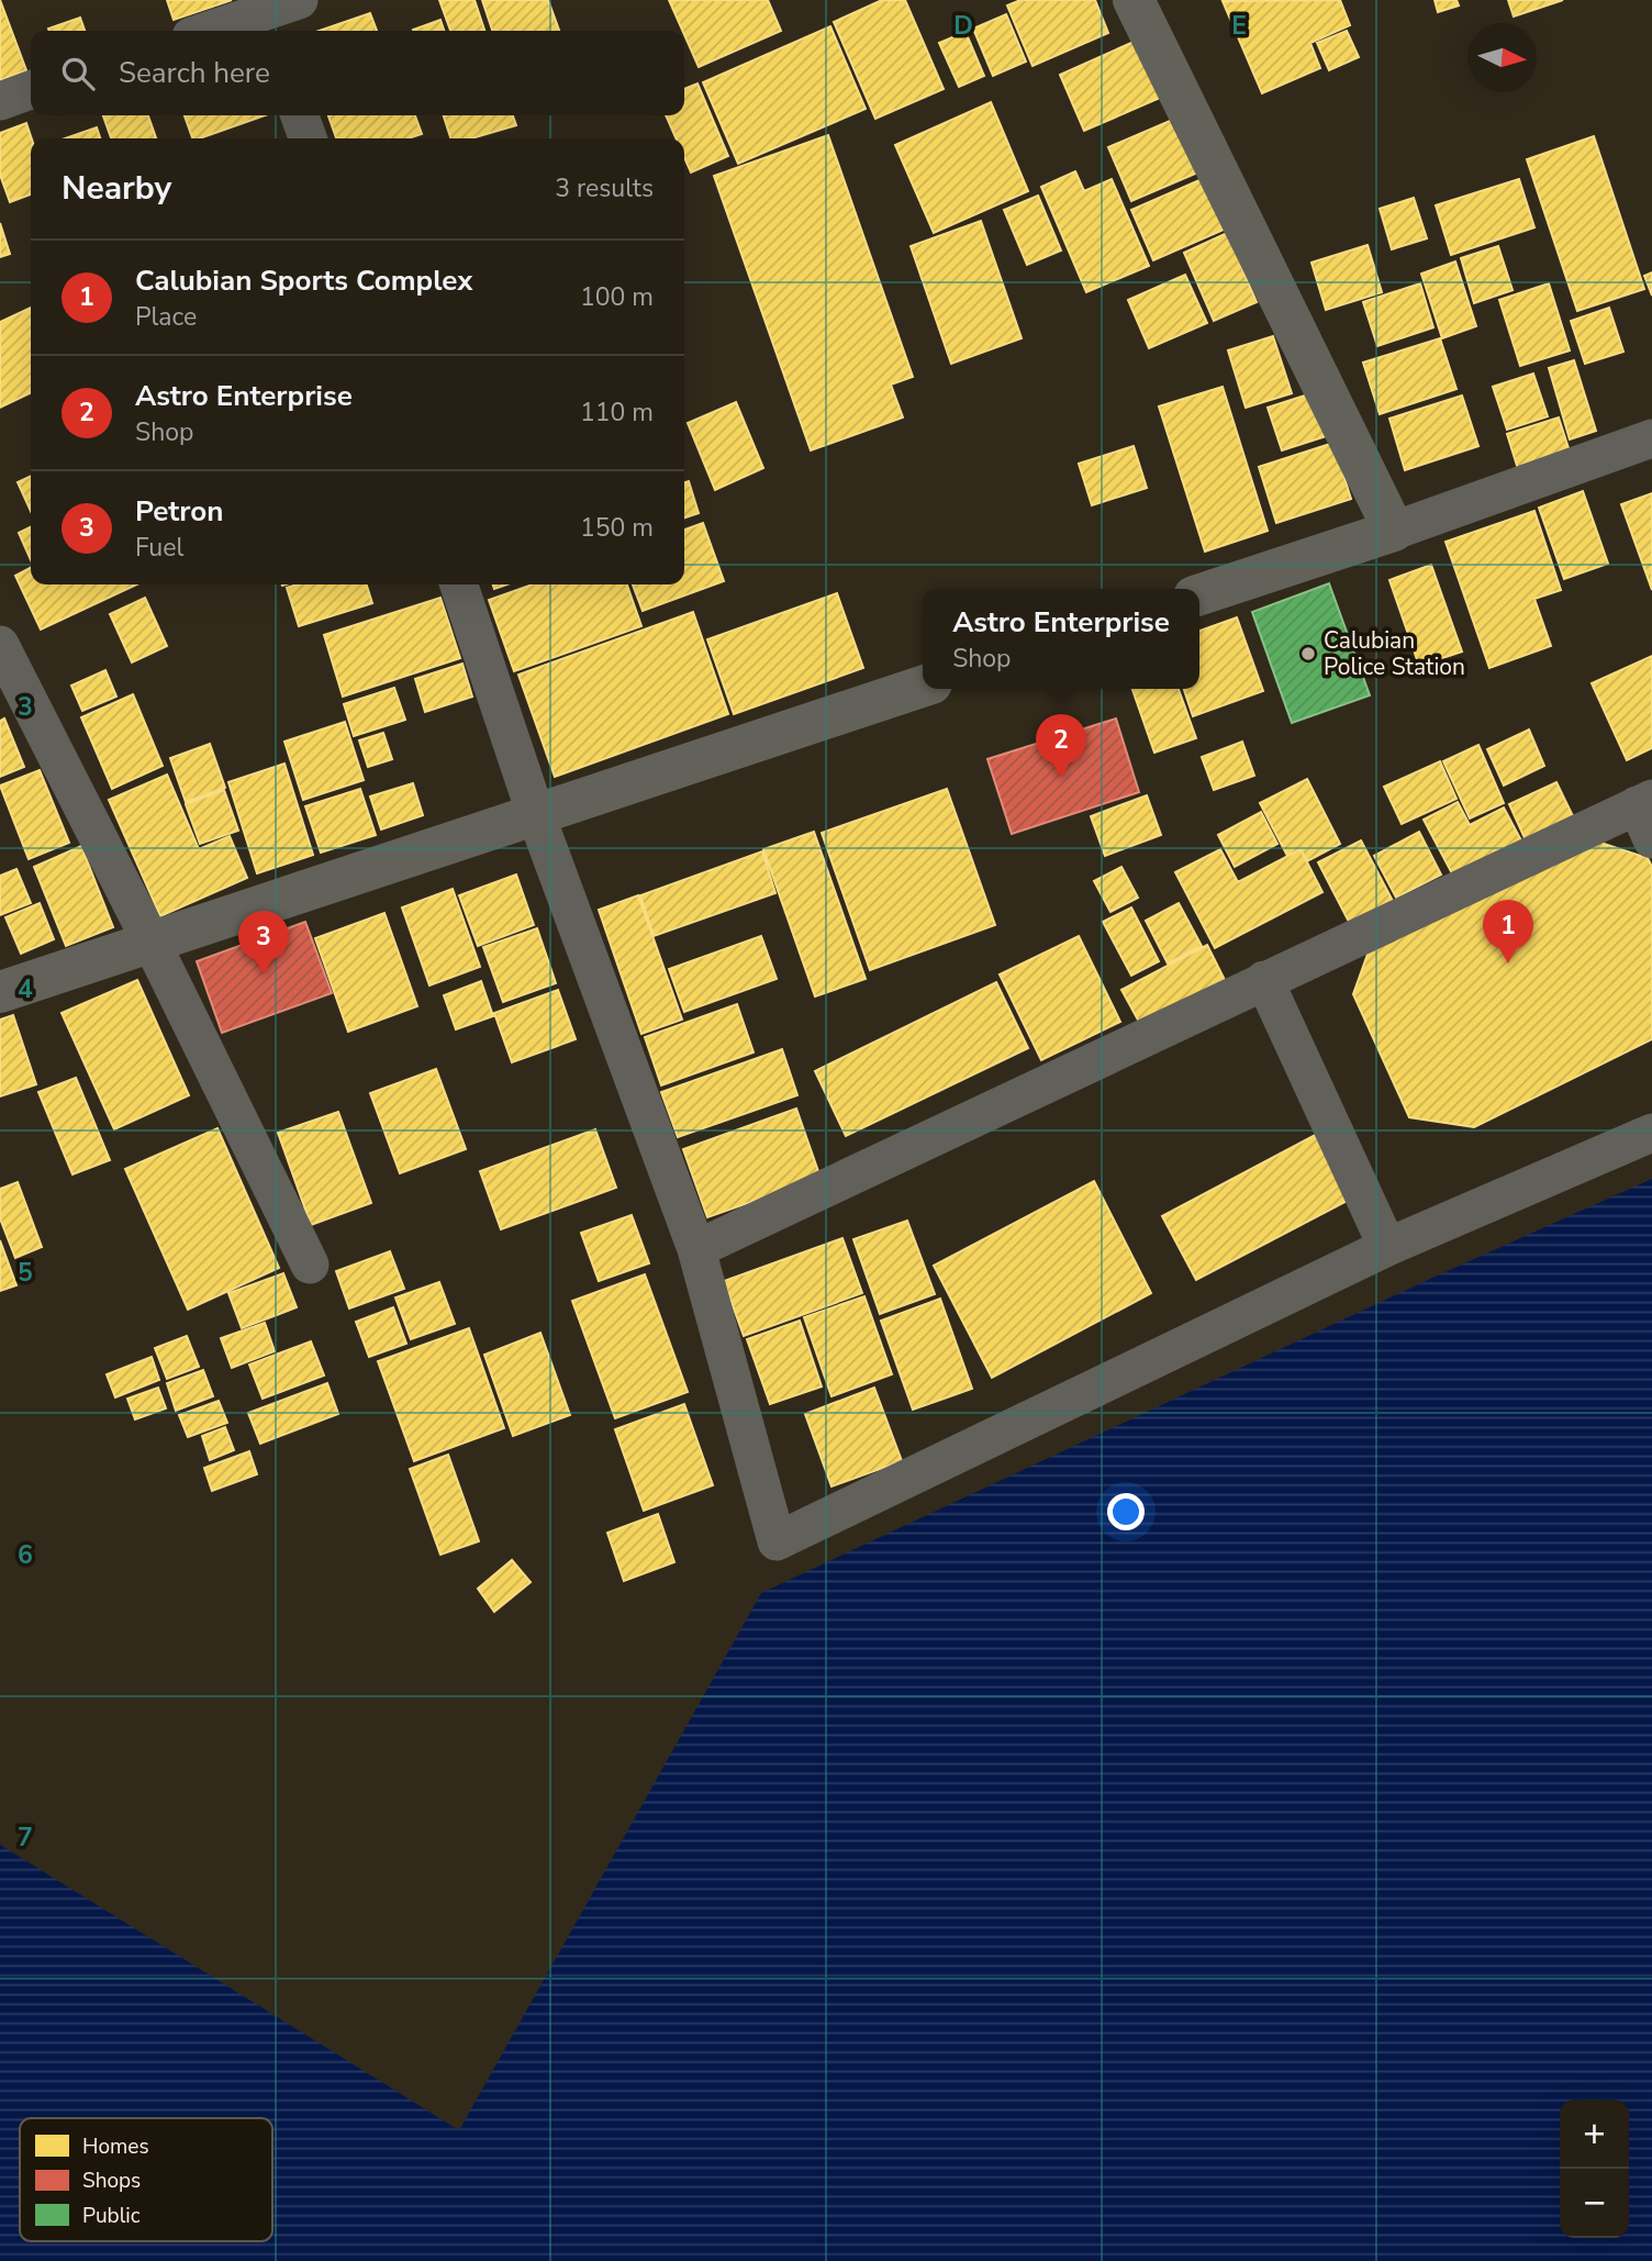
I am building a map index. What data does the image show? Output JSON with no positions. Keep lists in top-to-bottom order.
{
  "places": ["Calubian Police Station"],
  "legend": ["Homes", "Shops", "Public"],
  "north": "right",
  "page": {
    "search": "Search here",
    "heading": ["Nearby", "3 results"],
    "list": [
      {
        "mark": "1",
        "name": "Calubian Sports Complex",
        "note": "Place",
        "value": "100 m"
      },
      {
        "mark": "2",
        "name": "Astro Enterprise",
        "note": "Shop",
        "value": "110 m"
      },
      {
        "mark": "3",
        "name": "Petron",
        "note": "Fuel",
        "value": "150 m"
      }
    ],
    "popup": ["Astro Enterprise", "Shop"],
    "pins": ["2", "1", "3"],
    "map_buttons": ["+", "−"]
  },
  "grid": {
    "columns": ["D", "E"],
    "rows": [
      "3",
      "4",
      "5",
      "6",
      "7"
    ]
  }
}
